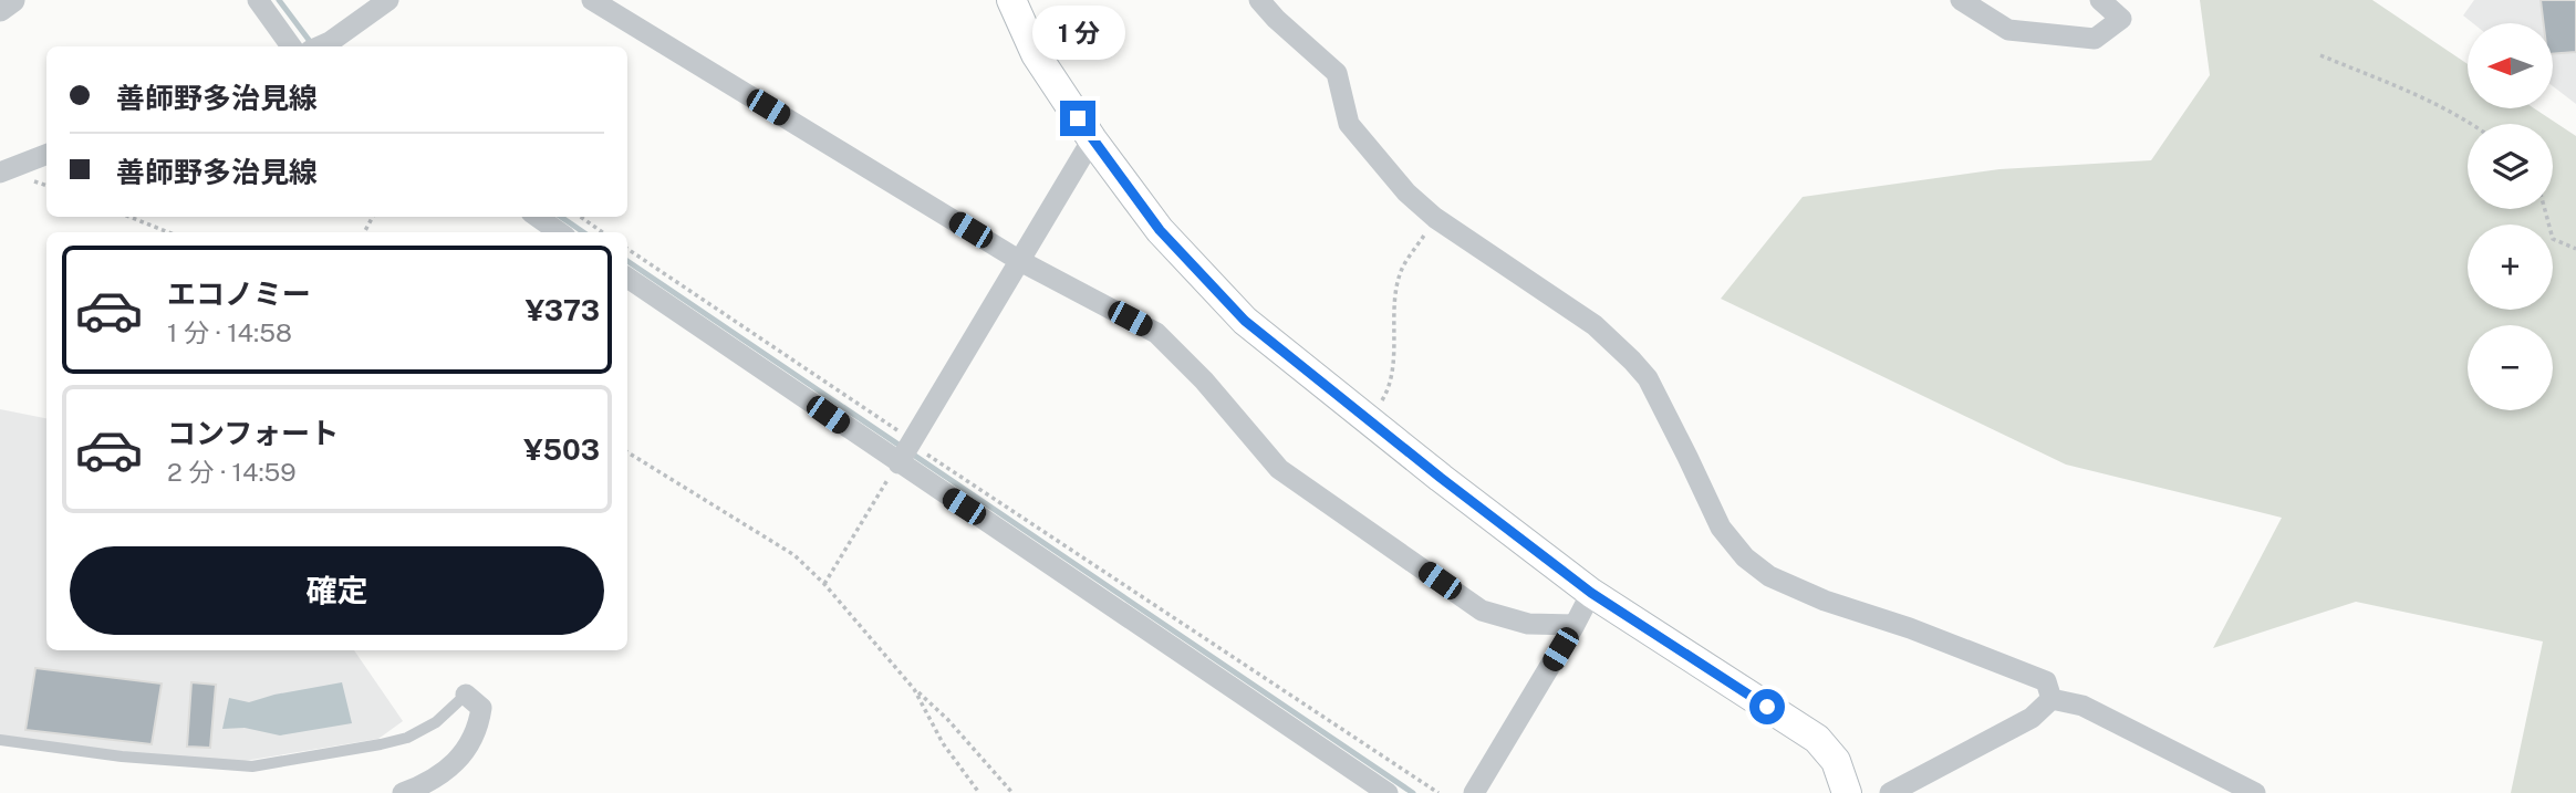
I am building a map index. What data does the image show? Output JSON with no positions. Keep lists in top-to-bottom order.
{
  "north": "left",
  "page": {
    "bubble": "1 分",
    "map_buttons": ["+", "−"],
    "banner": ["善師野多治見線", "善師野多治見線"],
    "list": [
      {
        "name": "エコノミー",
        "note": "1 分 · 14:58",
        "value": "¥373"
      },
      {
        "name": "コンフォート",
        "note": "2 分 · 14:59",
        "value": "¥503"
      }
    ],
    "buttons": "確定"
  }
}
